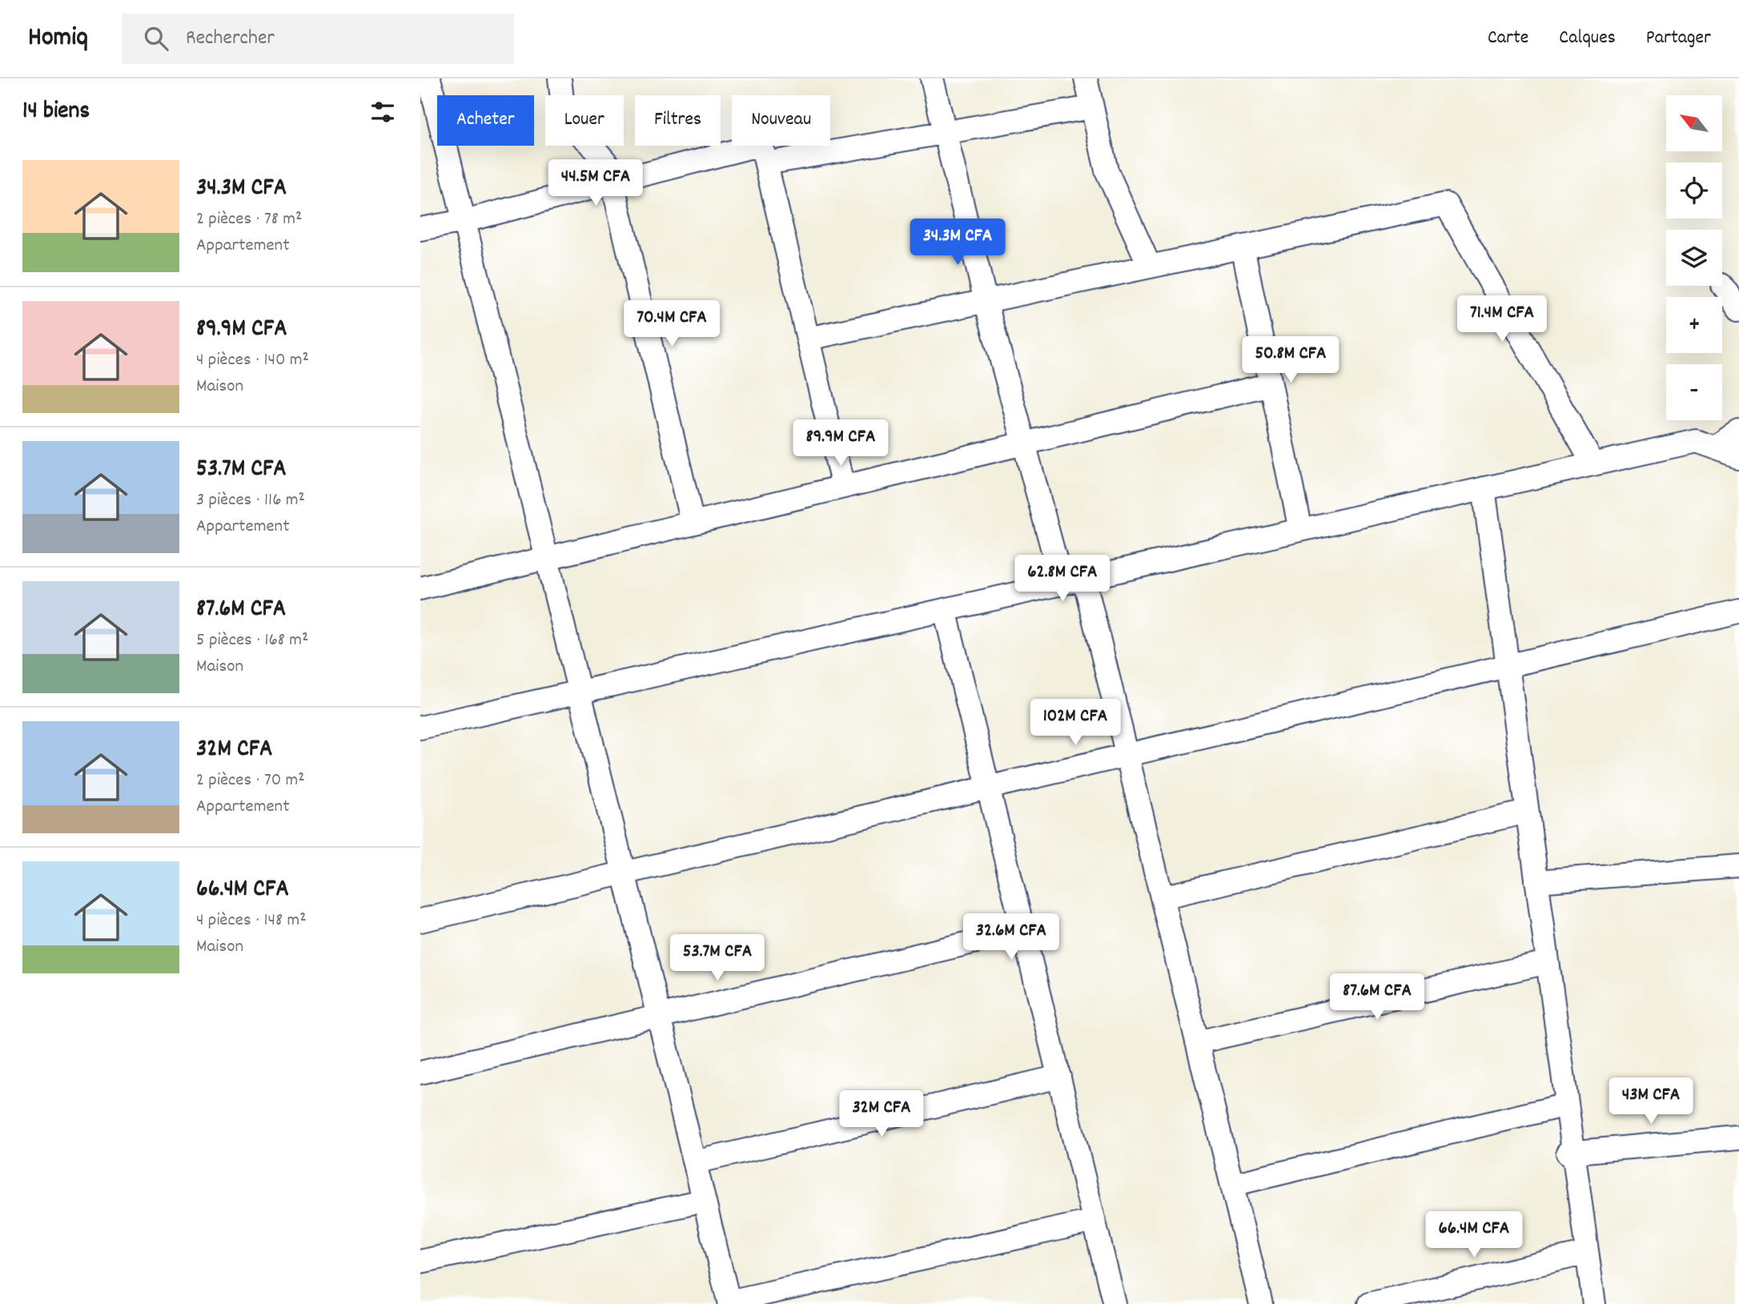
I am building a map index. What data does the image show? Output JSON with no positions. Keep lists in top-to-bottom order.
{
  "north": "top left",
  "page": {
    "header": "Homiq",
    "search": "Rechercher",
    "nav": ["Carte", "Calques", "Partager"],
    "heading": "14 biens",
    "map_buttons": ["+", "−"],
    "chip": [
      "Acheter",
      "Louer",
      "Filtres",
      "Nouveau"
    ],
    "list": [
      {
        "name": "34.3M CFA",
        "note": "2 pièces · 78 m² · Appartement"
      },
      {
        "name": "89.9M CFA",
        "note": "4 pièces · 140 m² · Maison"
      },
      {
        "name": "53.7M CFA",
        "note": "3 pièces · 116 m² · Appartement"
      },
      {
        "name": "87.6M CFA",
        "note": "5 pièces · 168 m² · Maison"
      },
      {
        "name": "32M CFA",
        "note": "2 pièces · 70 m² · Appartement"
      },
      {
        "name": "66.4M CFA",
        "note": "4 pièces · 148 m² · Maison"
      }
    ],
    "price": [
      "44.5M CFA",
      "34.3M CFA",
      "71.4M CFA",
      "70.4M CFA",
      "50.8M CFA",
      "89.9M CFA",
      "62.8M CFA",
      "102M CFA",
      "32.6M CFA",
      "53.7M CFA",
      "87.6M CFA",
      "43M CFA",
      "32M CFA",
      "66.4M CFA"
    ]
  }
}
